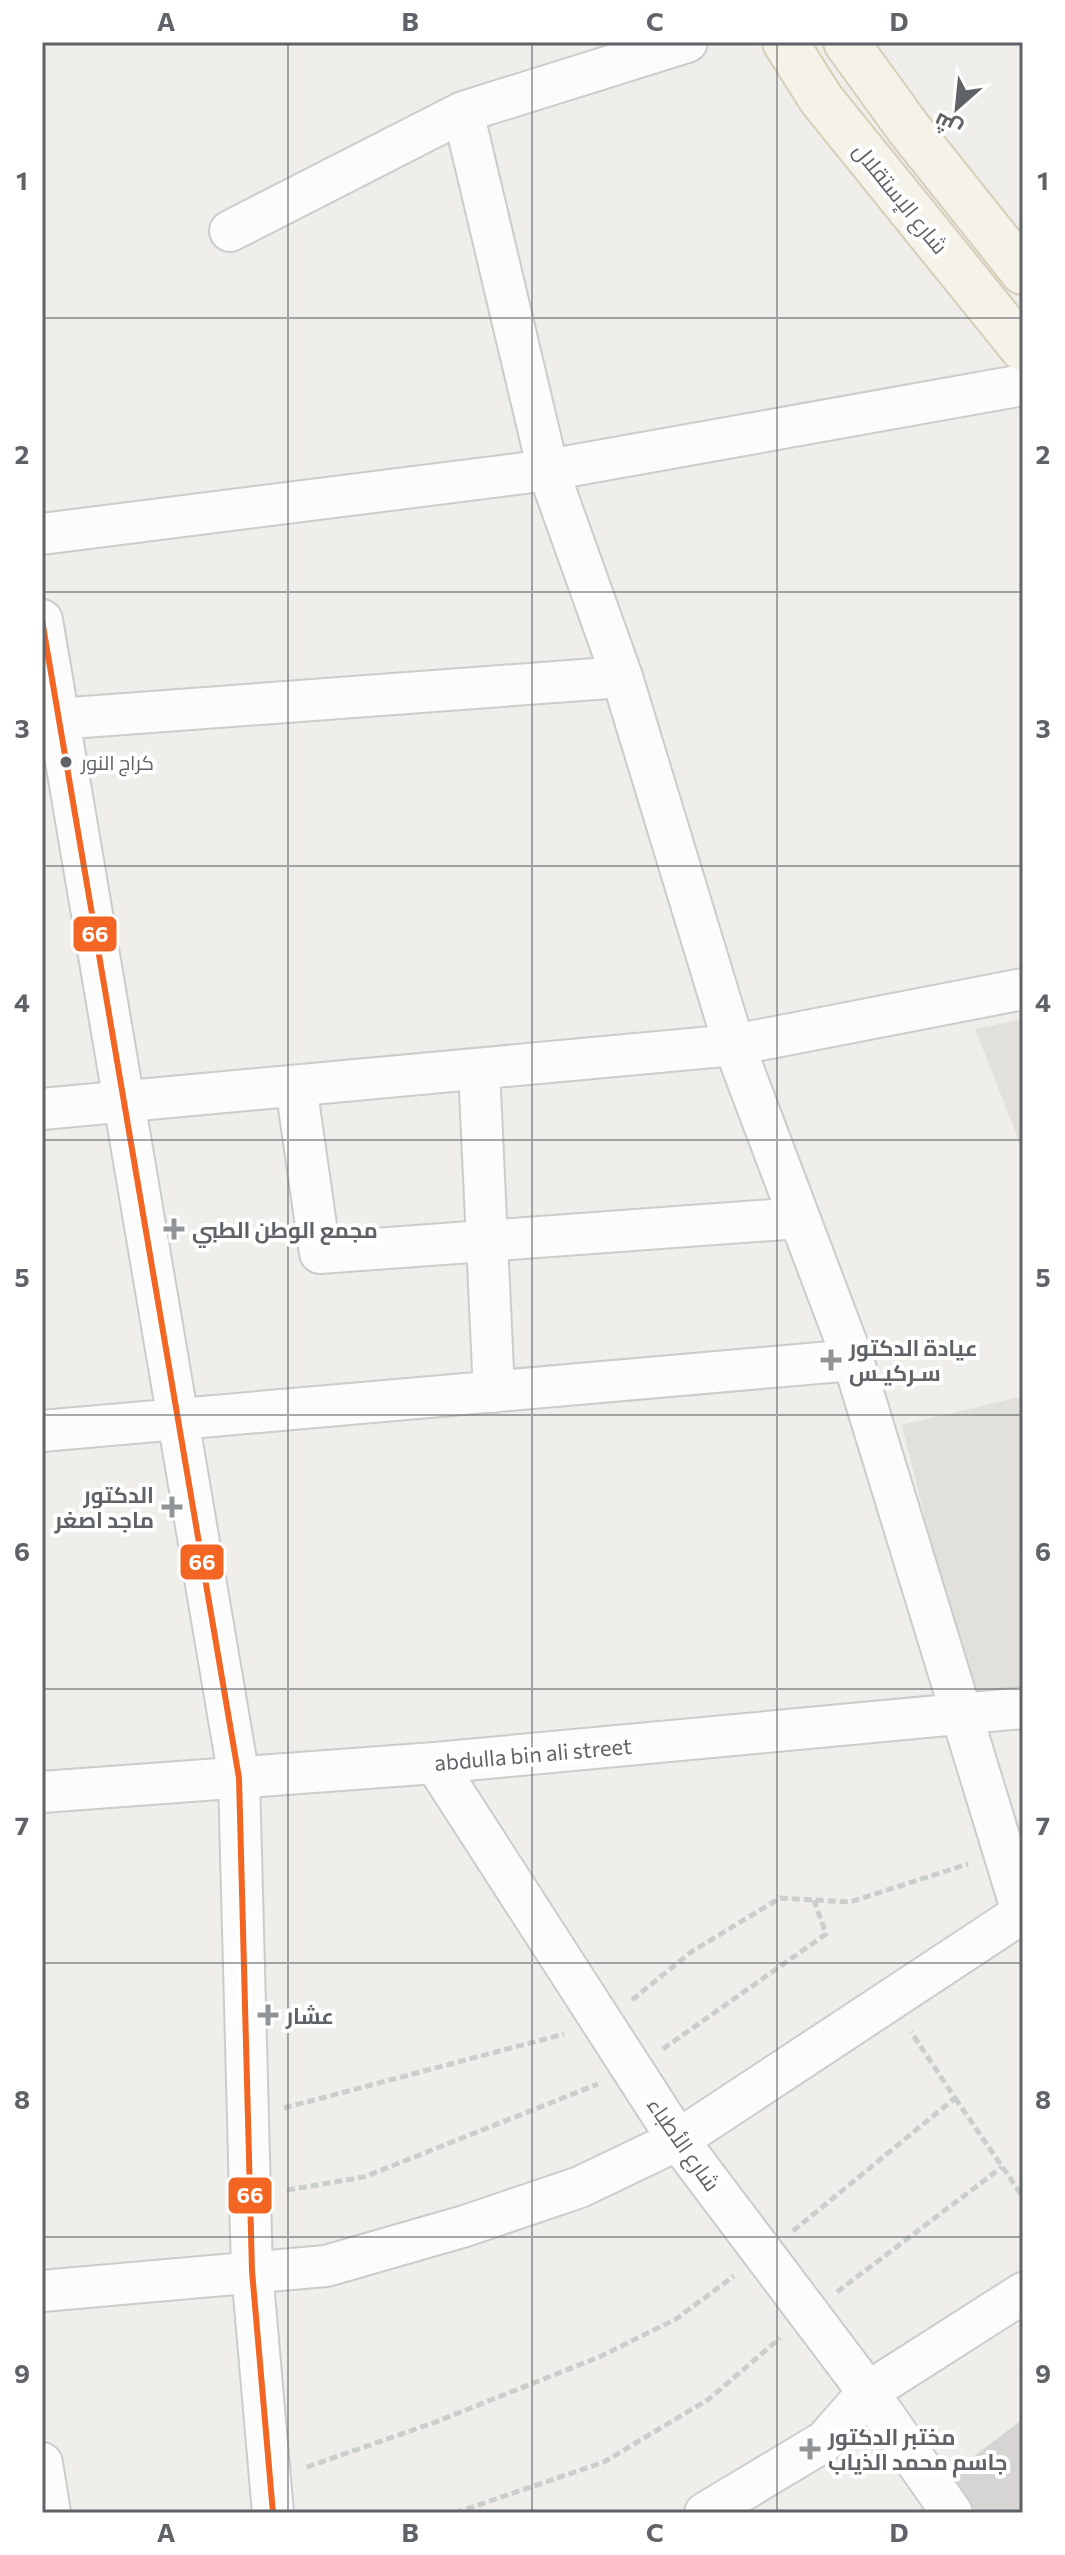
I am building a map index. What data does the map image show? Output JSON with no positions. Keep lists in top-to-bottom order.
{
  "streets": {
    "main road": ["شارع الإستقلال"],
    "street": ["abdulla bin ali street", "شارع الأطباء"]
  },
  "crossings": [
    ["abdulla bin ali street", "شارع الأطباء"]
  ],
  "places": {
    "other": ["كراج النور"],
    "health": [
      "مجمع الوطن الطبي",
      "عيادة الدكتور سـركيـس",
      "الدكتور ماجد اصغر",
      "عشار",
      "مختبر الدكتور جاسم محمد الذياب"
    ]
  },
  "lines": ["transit line 66"],
  "north": "bottom left",
  "grid": {
    "columns": [
      "A",
      "B",
      "C",
      "D"
    ],
    "rows": [
      "1",
      "2",
      "3",
      "4",
      "5",
      "6",
      "7",
      "8",
      "9"
    ]
  }
}
